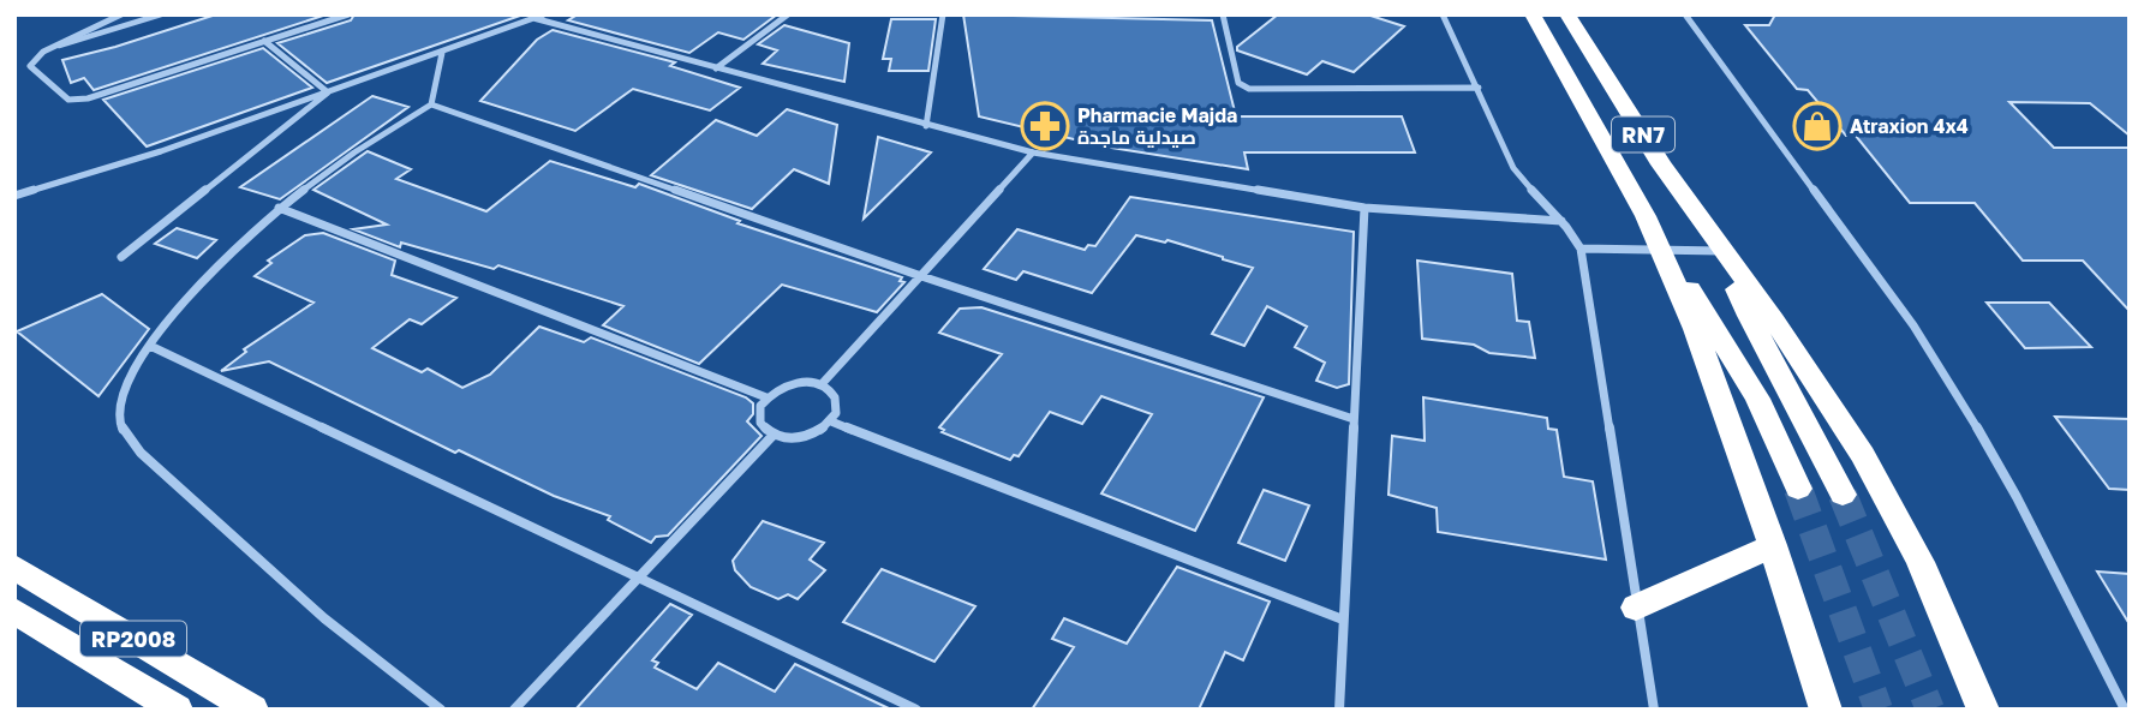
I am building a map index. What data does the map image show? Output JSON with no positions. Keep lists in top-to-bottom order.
{
  "streets": {
    "highway": ["RN7", "RP2008"]
  },
  "places": {
    "pharmacy": ["Pharmacie Majda صيدلية ماجدة"],
    "shop": ["Atraxion 4x4"]
  }
}
